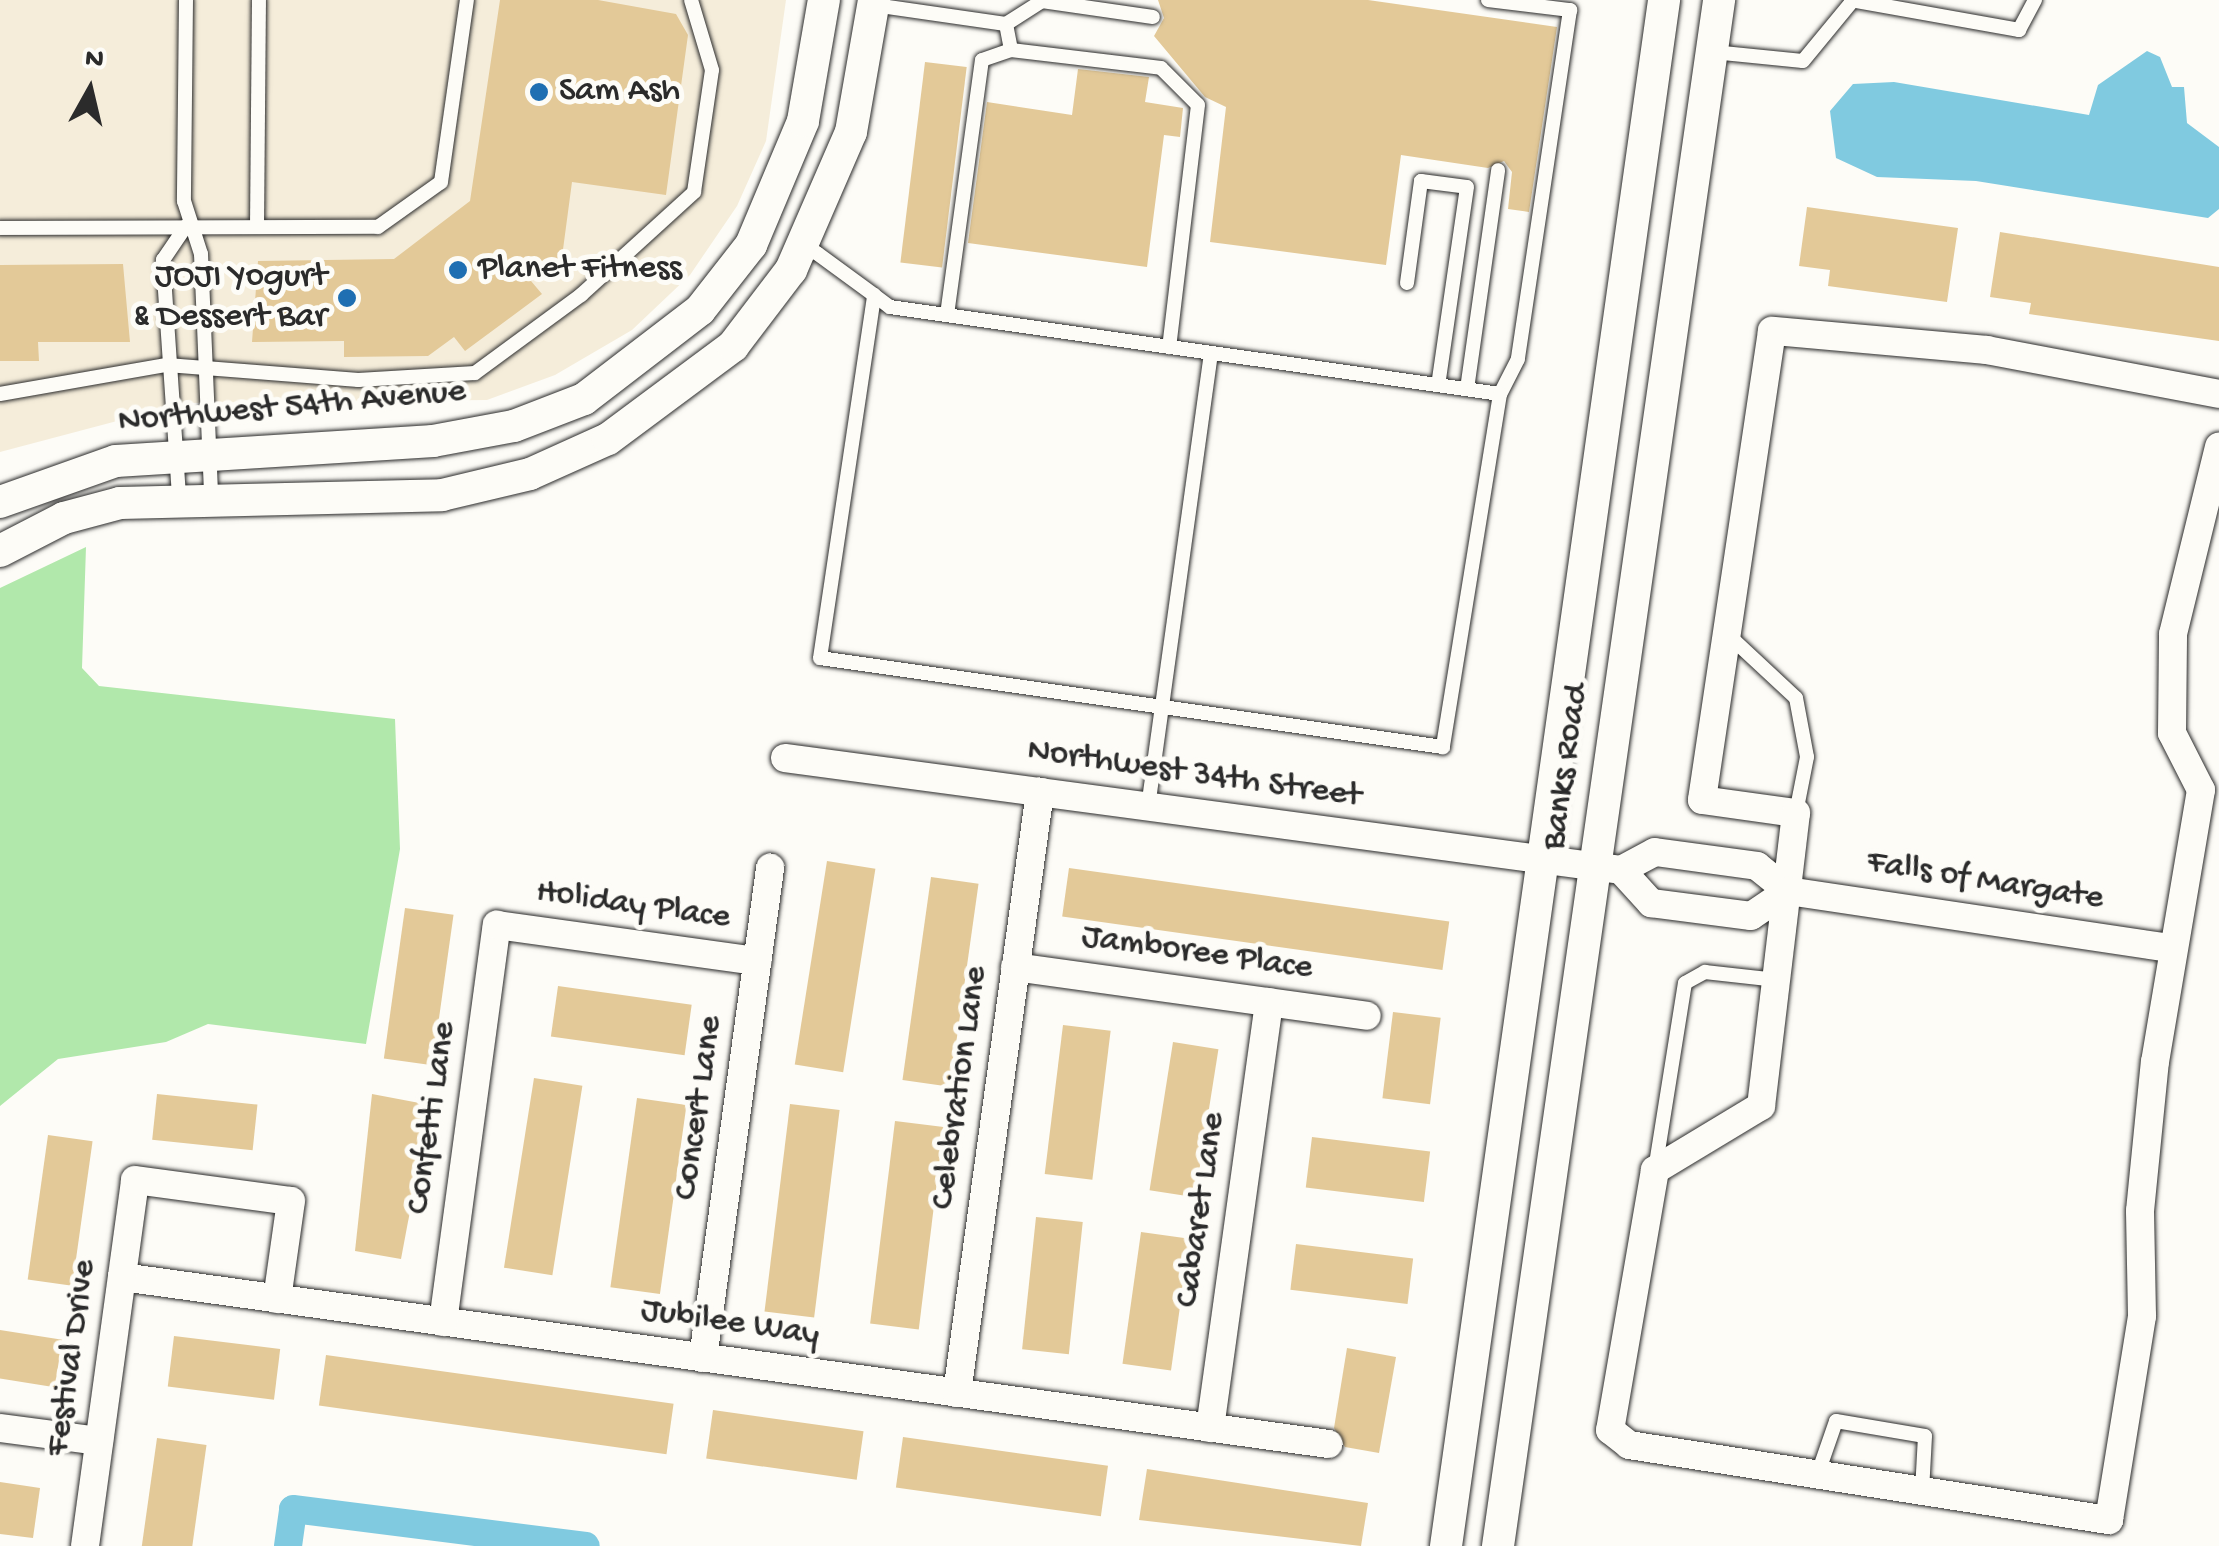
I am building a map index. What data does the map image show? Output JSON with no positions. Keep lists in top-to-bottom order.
{
  "streets": {
    "street": [
      "Northwest 54th Avenue",
      "Banks Road",
      "Northwest 34th Street",
      "Falls of Margate",
      "Holiday Place",
      "Jamboree Place",
      "Celebration Lane",
      "Concert Lane",
      "Confetti Lane",
      "Cabaret Lane",
      "Jubilee Way",
      "Festival Drive"
    ]
  },
  "crossings": [
    ["Banks Road", "Northwest 34th Street"],
    ["Banks Road", "Falls of Margate"],
    ["Northwest 34th Street", "Falls of Margate"],
    ["Northwest 34th Street", "Celebration Lane"],
    ["Holiday Place", "Concert Lane"],
    ["Holiday Place", "Confetti Lane"],
    ["Jamboree Place", "Celebration Lane"],
    ["Jamboree Place", "Cabaret Lane"],
    ["Celebration Lane", "Jubilee Way"],
    ["Concert Lane", "Jubilee Way"],
    ["Confetti Lane", "Jubilee Way"],
    ["Cabaret Lane", "Jubilee Way"],
    ["Jubilee Way", "Festival Drive"]
  ],
  "places": ["Sam Ash", "Planet Fitness", "JOJI Yogurt & Dessert Bar"],
  "north": "top"
}
